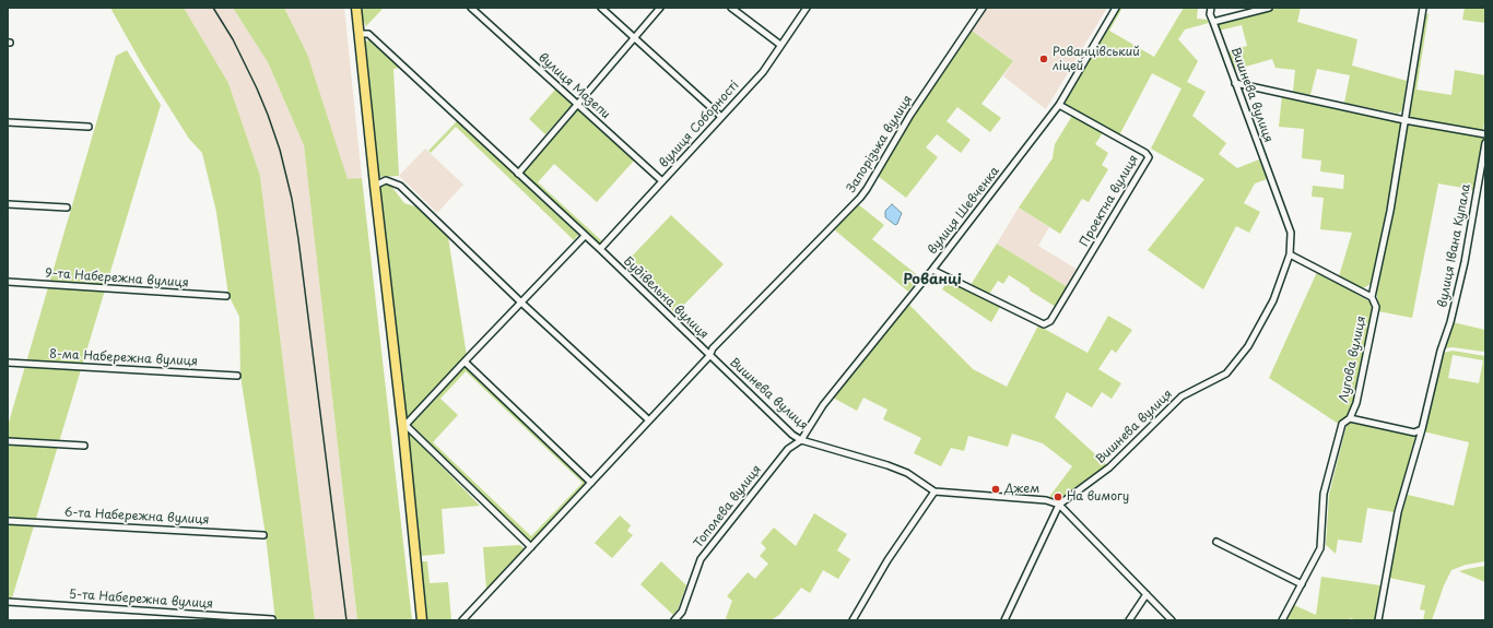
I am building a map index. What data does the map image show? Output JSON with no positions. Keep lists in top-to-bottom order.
{
  "streets": {
    "street": [
      "вулиця Мазепи",
      "Вишнева вулиця",
      "вулиця Соборності",
      "Запорізька вулиця",
      "Проектна вулиця",
      "вулиця Шевченка",
      "вулиця Івана Купала",
      "9-та Набережна вулиця",
      "Будівельна вулиця",
      "8-ма Набережна вулиця",
      "Лугова вулиця",
      "Тополева вулиця",
      "6-та Набережна вулиця",
      "5-та Набережна вулиця"
    ]
  },
  "crossings": [
    ["вулиця Мазепи", "вулиця Соборності"],
    ["Вишнева вулиця", "Запорізька вулиця"],
    ["Вишнева вулиця", "вулиця Шевченка"],
    ["Вишнева вулиця", "Будівельна вулиця"],
    ["Вишнева вулиця", "Тополева вулиця"],
    ["вулиця Соборності", "Будівельна вулиця"],
    ["Запорізька вулиця", "Будівельна вулиця"],
    ["Проектна вулиця", "вулиця Шевченка"],
    ["вулиця Шевченка", "Тополева вулиця"]
  ],
  "districts": ["Рованці"],
  "places": ["Рованцівський ліцей", "Джем", "На вимогу"]
}
